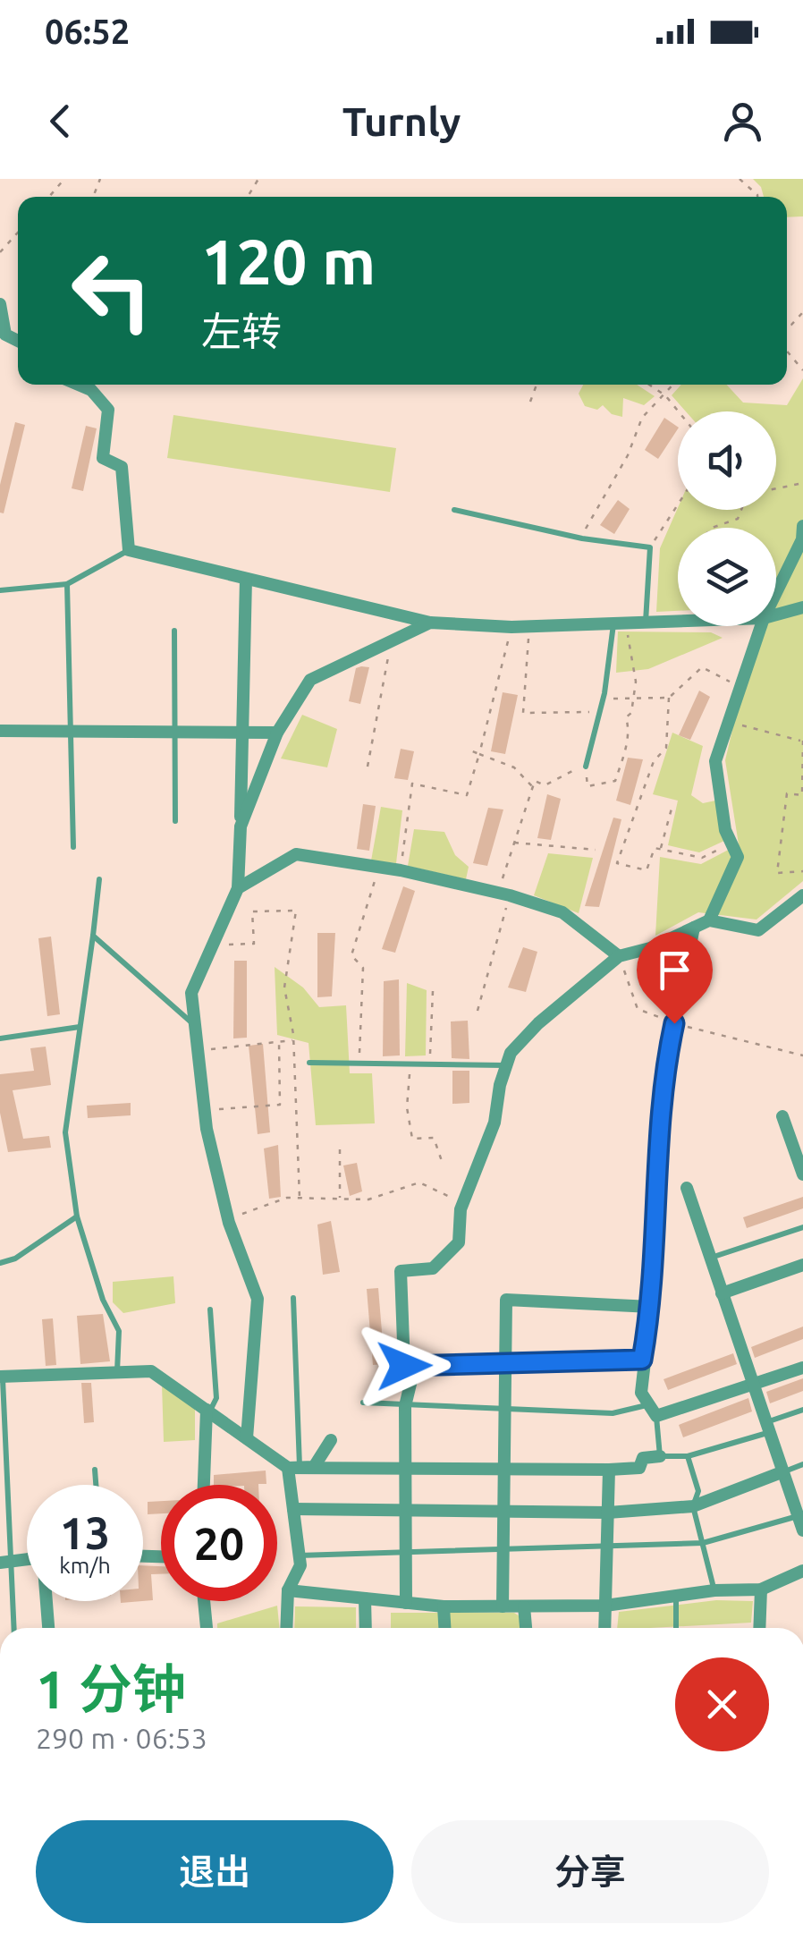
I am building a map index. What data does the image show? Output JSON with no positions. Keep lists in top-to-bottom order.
{
  "page": {
    "status": "06:52",
    "header": "Turnly",
    "turn": ["120 m", "左转"],
    "speed": "13 km/h",
    "limit": "20",
    "heading": ["1 分钟", "290 m · 06:53"],
    "buttons": ["退出", "分享"]
  }
}
